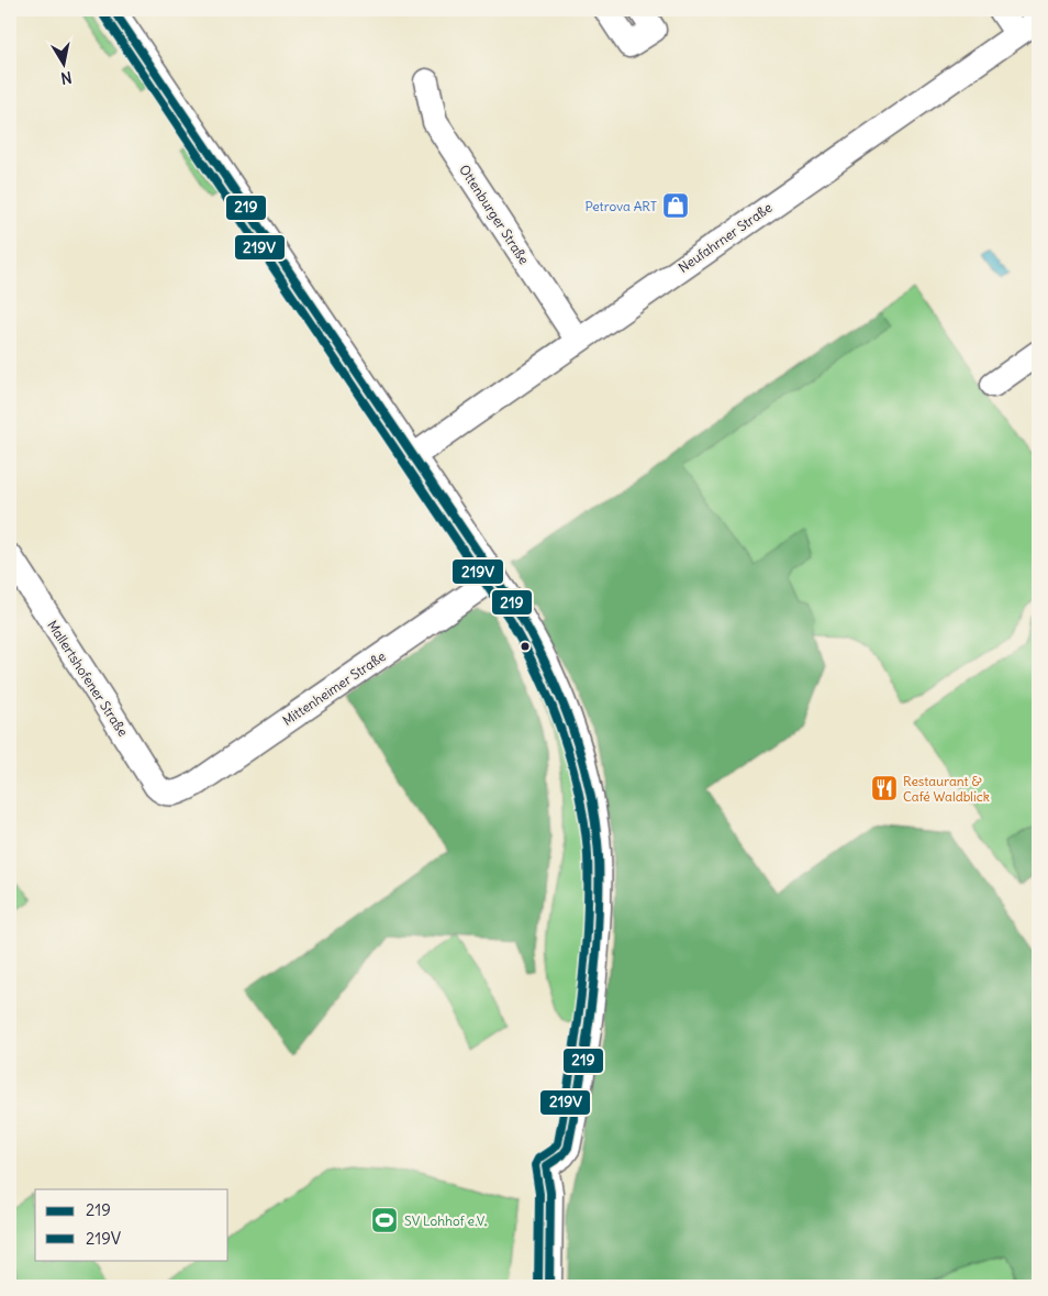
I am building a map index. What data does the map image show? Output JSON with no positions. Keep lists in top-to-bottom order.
{
  "streets": {
    "street": [
      "Ottenburger Straße",
      "Neufahrner Straße",
      "Mallertshofener Straße",
      "Mittenheimer Straße"
    ]
  },
  "crossings": [
    ["Ottenburger Straße", "Neufahrner Straße"],
    ["Mallertshofener Straße", "Mittenheimer Straße"]
  ],
  "places": {
    "shop": ["Petrova ART"],
    "restaurant": ["Restaurant & Café Waldblick"],
    "sports": ["SV Lohhof e.V."]
  },
  "lines": ["transit line 219", "transit line 219V"],
  "legend": ["219", "219V"],
  "north": "bottom"
}
